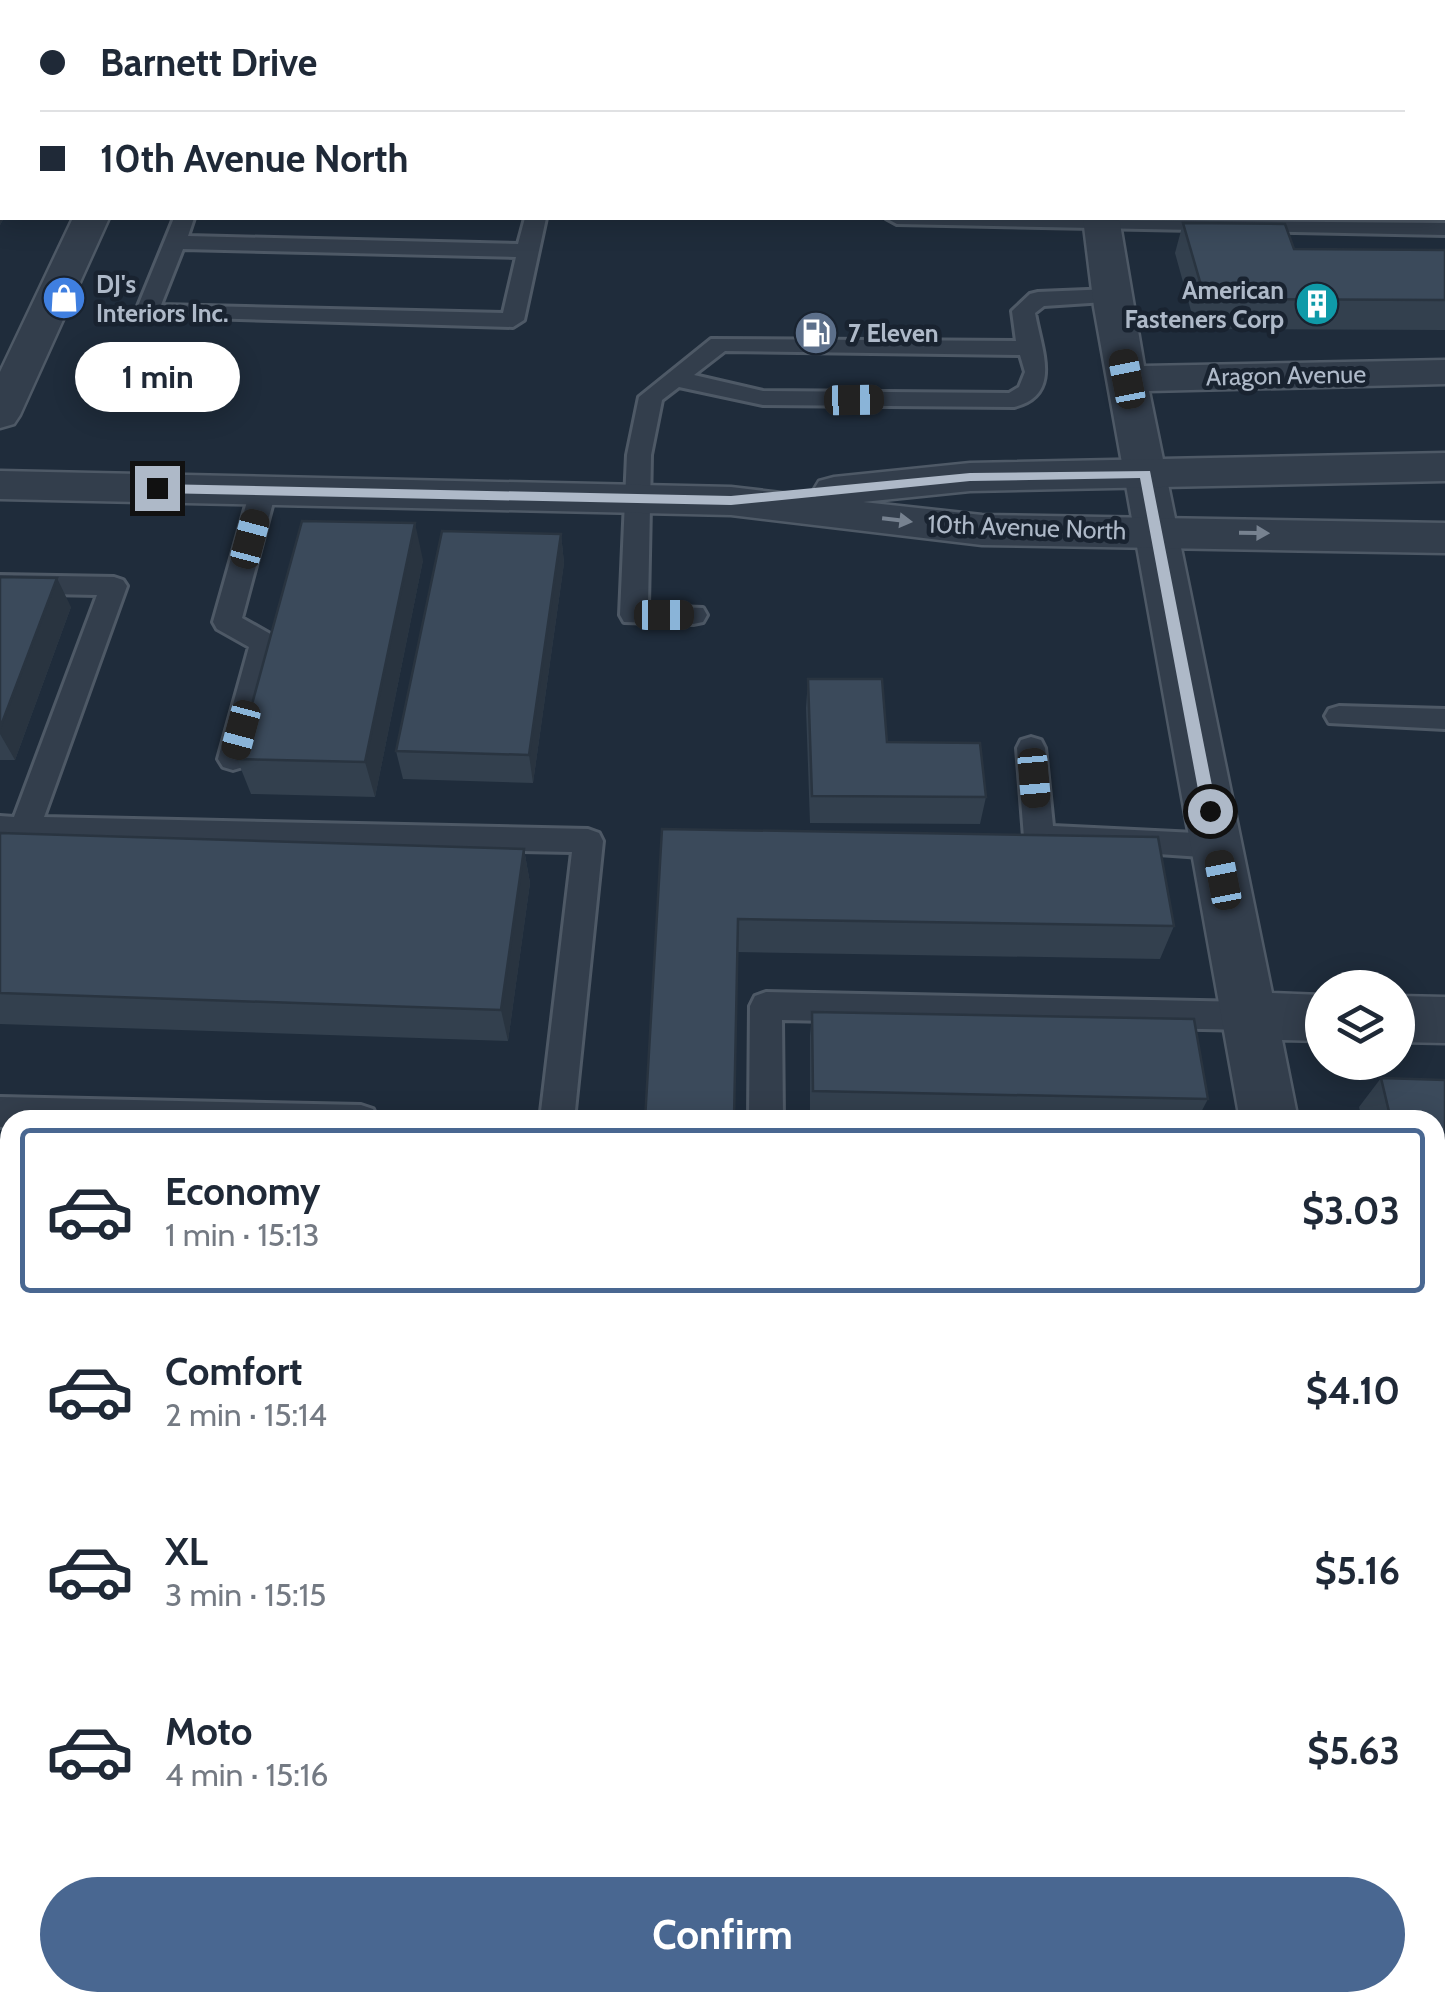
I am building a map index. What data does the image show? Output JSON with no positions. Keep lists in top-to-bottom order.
{
  "streets": {
    "street": ["Aragon Avenue", "10th Avenue North"]
  },
  "places": {
    "shop": ["DJ's Interiors Inc."],
    "building": ["American Fasteners Corp"],
    "fuel station": ["7 Eleven"]
  },
  "page": {
    "banner": ["Barnett Drive", "10th Avenue North"],
    "bubble": "1 min",
    "list": [
      {
        "name": "Economy",
        "note": "1 min · 15:13",
        "value": "$3.03"
      },
      {
        "name": "Comfort",
        "note": "2 min · 15:14",
        "value": "$4.10"
      },
      {
        "name": "XL",
        "note": "3 min · 15:15",
        "value": "$5.16"
      },
      {
        "name": "Moto",
        "note": "4 min · 15:16",
        "value": "$5.63"
      }
    ],
    "buttons": "Confirm"
  }
}
